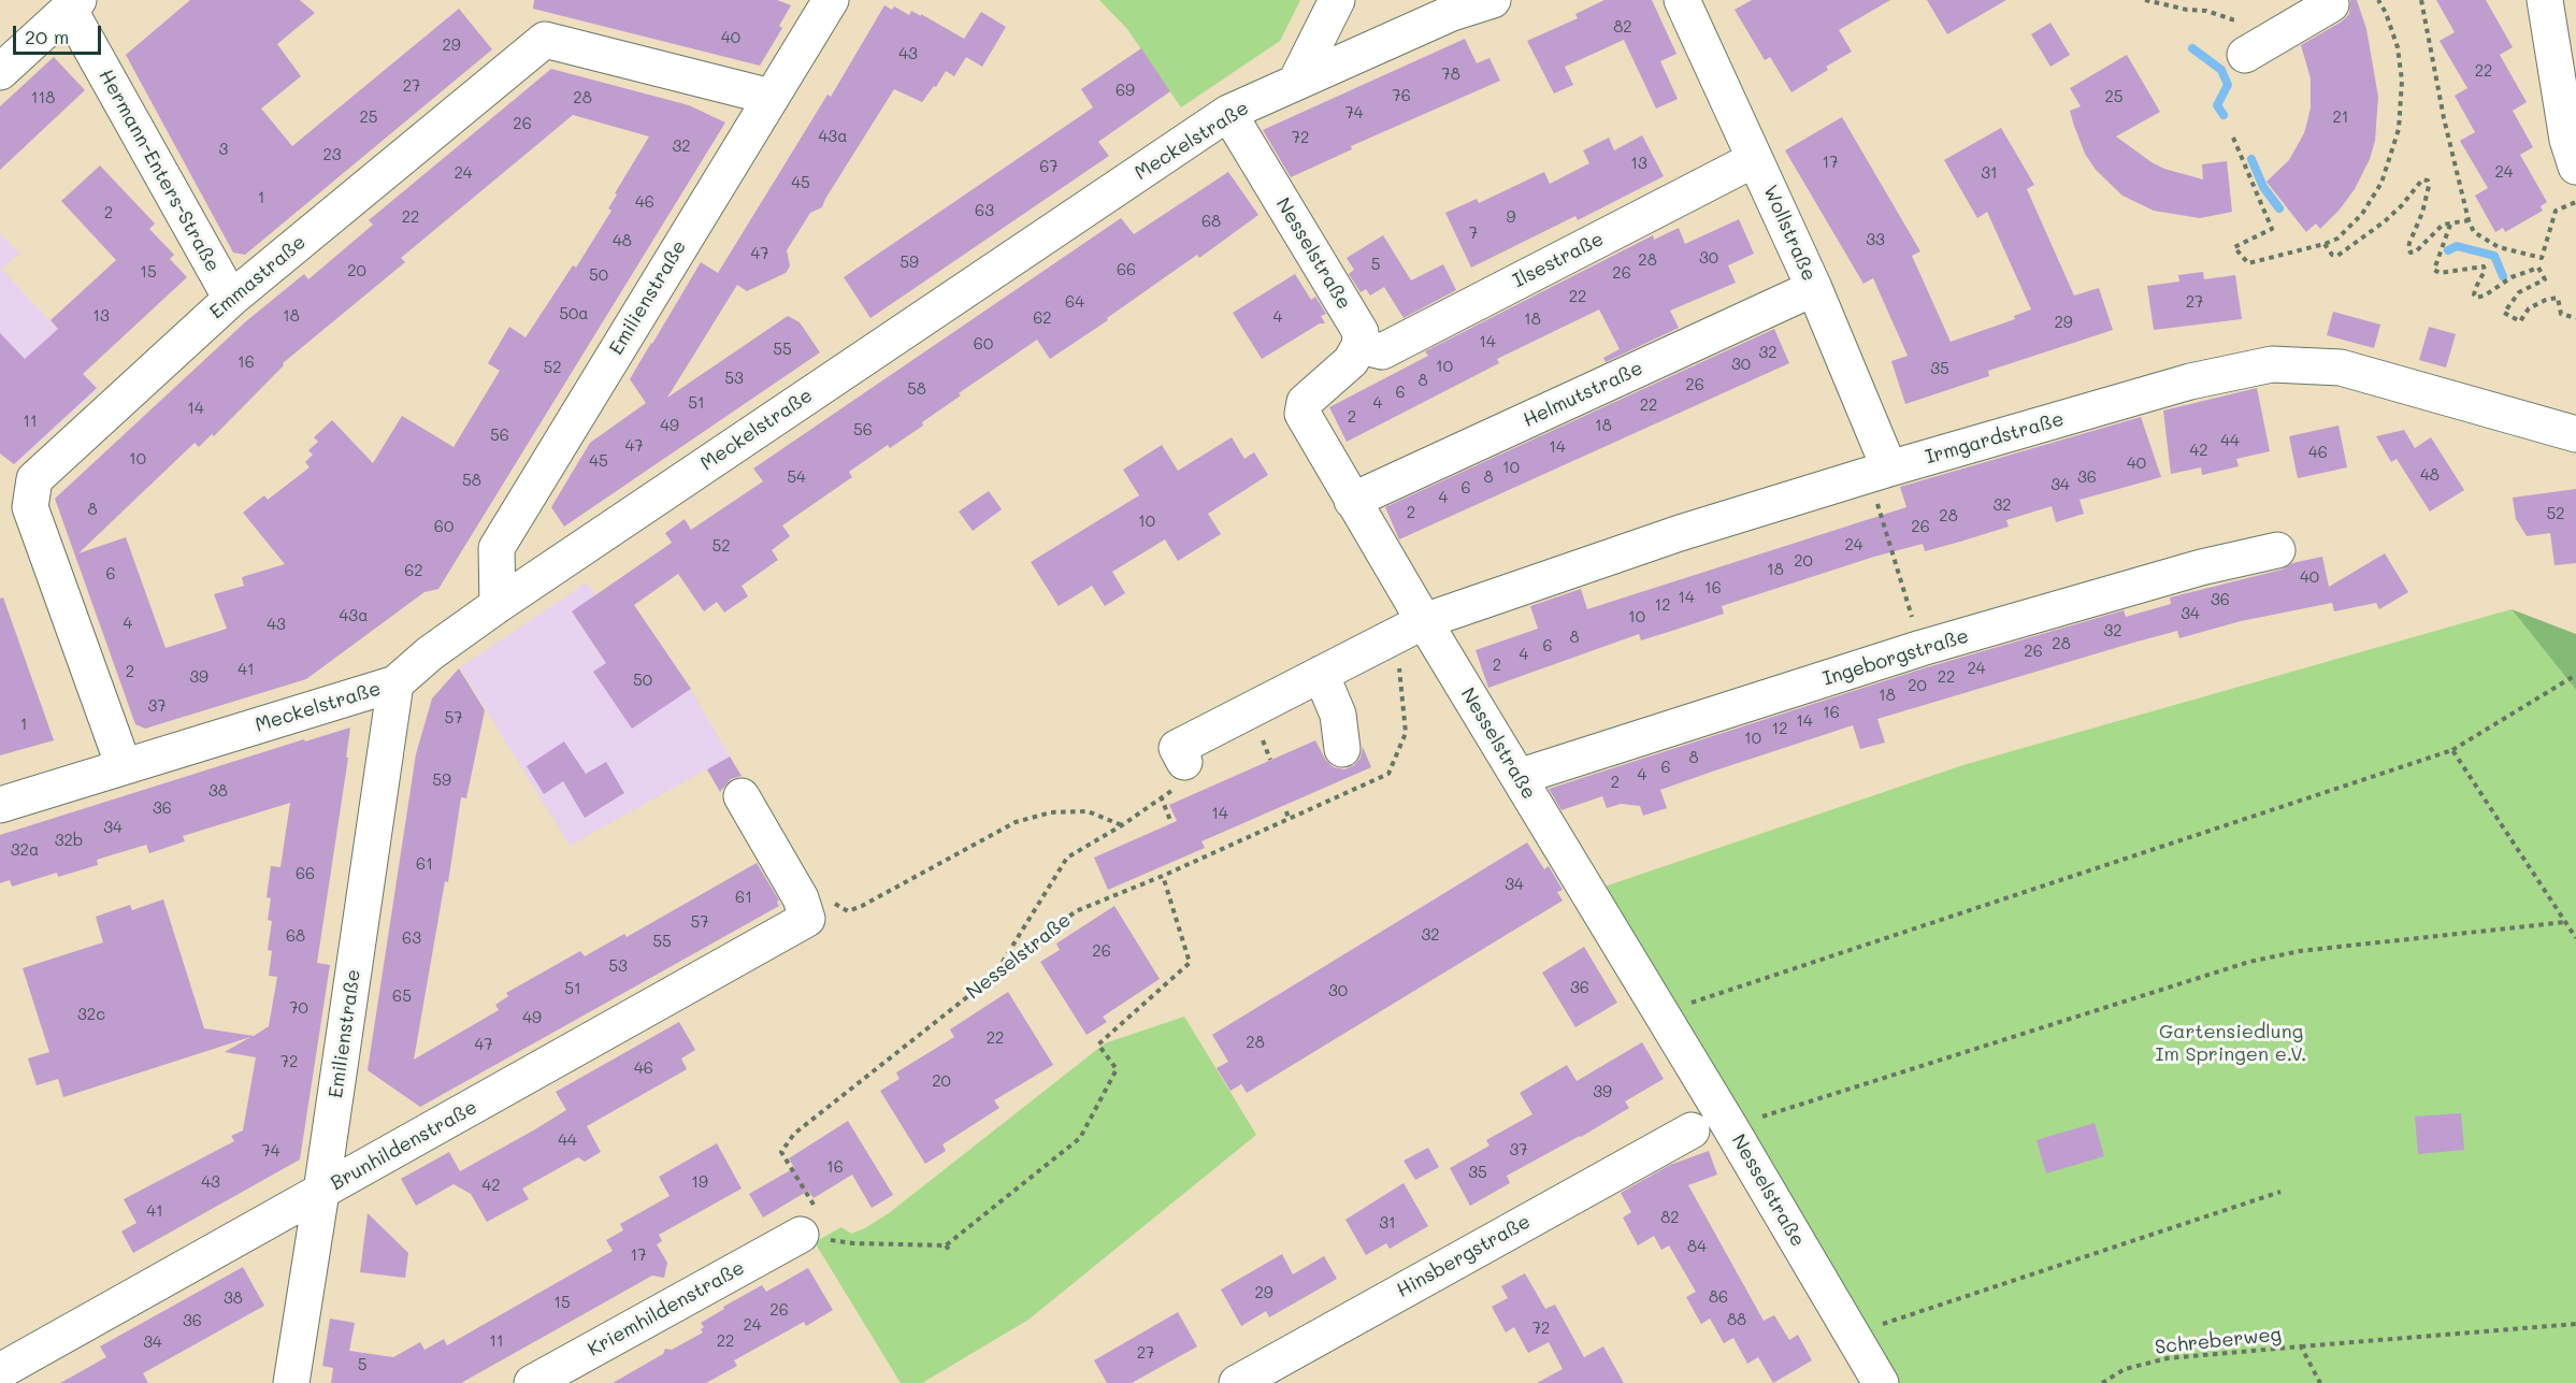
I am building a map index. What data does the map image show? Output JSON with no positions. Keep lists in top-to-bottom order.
{
  "streets": {
    "street": [
      "Meckelstraße",
      "Hermann-Enters-Straße",
      "Wollstraße",
      "Nesselstraße",
      "Ilsestraße",
      "Emmastraße",
      "Emilienstraße",
      "Helmutstraße",
      "Irmgardstraße",
      "Ingeborgstraße",
      "Brunhildenstraße",
      "Hinsbergstraße",
      "Kriemhildenstraße"
    ],
    "path": ["Schreberweg"]
  },
  "crossings": [
    ["Meckelstraße", "Nesselstraße"],
    ["Meckelstraße", "Emmastraße"],
    ["Meckelstraße", "Emilienstraße"],
    ["Hermann-Enters-Straße", "Emmastraße"],
    ["Wollstraße", "Ilsestraße"],
    ["Wollstraße", "Helmutstraße"],
    ["Wollstraße", "Irmgardstraße"],
    ["Nesselstraße", "Ilsestraße"],
    ["Nesselstraße", "Helmutstraße"],
    ["Nesselstraße", "Irmgardstraße"],
    ["Nesselstraße", "Ingeborgstraße"],
    ["Nesselstraße", "Kriemhildenstraße"],
    ["Emmastraße", "Emilienstraße"],
    ["Emilienstraße", "Brunhildenstraße"]
  ],
  "parks": ["Gartensiedlung Im Springen e.V."],
  "house_numbers": [
    "82",
    "40",
    "29",
    "43",
    "22",
    "78",
    "27",
    "69",
    "76",
    "25",
    "118",
    "28",
    "74",
    "25",
    "21",
    "26",
    "43a",
    "72",
    "32",
    "3",
    "23",
    "17",
    "13",
    "67",
    "24",
    "24",
    "31",
    "45",
    "1",
    "46",
    "63",
    "2",
    "22",
    "9",
    "68",
    "7",
    "33",
    "48",
    "47",
    "30",
    "28",
    "59",
    "5",
    "66",
    "20",
    "15",
    "26",
    "50",
    "22",
    "64",
    "27",
    "50a",
    "13",
    "18",
    "4",
    "62",
    "18",
    "29",
    "14",
    "60",
    "55",
    "32",
    "16",
    "30",
    "10",
    "52",
    "35",
    "53",
    "8",
    "26",
    "58",
    "6",
    "51",
    "4",
    "22",
    "14",
    "2",
    "11",
    "49",
    "18",
    "56",
    "56",
    "44",
    "47",
    "14",
    "42",
    "46",
    "10",
    "45",
    "40",
    "10",
    "48",
    "54",
    "8",
    "36",
    "58",
    "34",
    "6",
    "4",
    "32",
    "8",
    "2",
    "52",
    "28",
    "10",
    "60",
    "26",
    "24",
    "52",
    "20",
    "18",
    "62",
    "6",
    "40",
    "16",
    "14",
    "36",
    "12",
    "34",
    "43a",
    "10",
    "4",
    "43",
    "32",
    "8",
    "28",
    "6",
    "26",
    "4",
    "2",
    "24",
    "41",
    "2",
    "39",
    "22",
    "50",
    "20",
    "18",
    "37",
    "16",
    "57",
    "14",
    "1",
    "12",
    "10",
    "8",
    "6",
    "4",
    "59",
    "2",
    "38",
    "36",
    "14",
    "34",
    "32b",
    "32a",
    "61",
    "66",
    "34",
    "61",
    "57",
    "32",
    "68",
    "63",
    "55",
    "26",
    "53",
    "36",
    "51",
    "30",
    "65",
    "70",
    "32c",
    "49",
    "22",
    "28",
    "47",
    "72",
    "46",
    "20",
    "39",
    "44",
    "37",
    "74",
    "16",
    "35",
    "43",
    "19",
    "42",
    "41",
    "82",
    "31",
    "84",
    "17",
    "29",
    "86",
    "38",
    "15",
    "26",
    "88",
    "36",
    "24",
    "72",
    "11",
    "22",
    "34",
    "27",
    "5"
  ],
  "scale_bar": "20 m"
}
